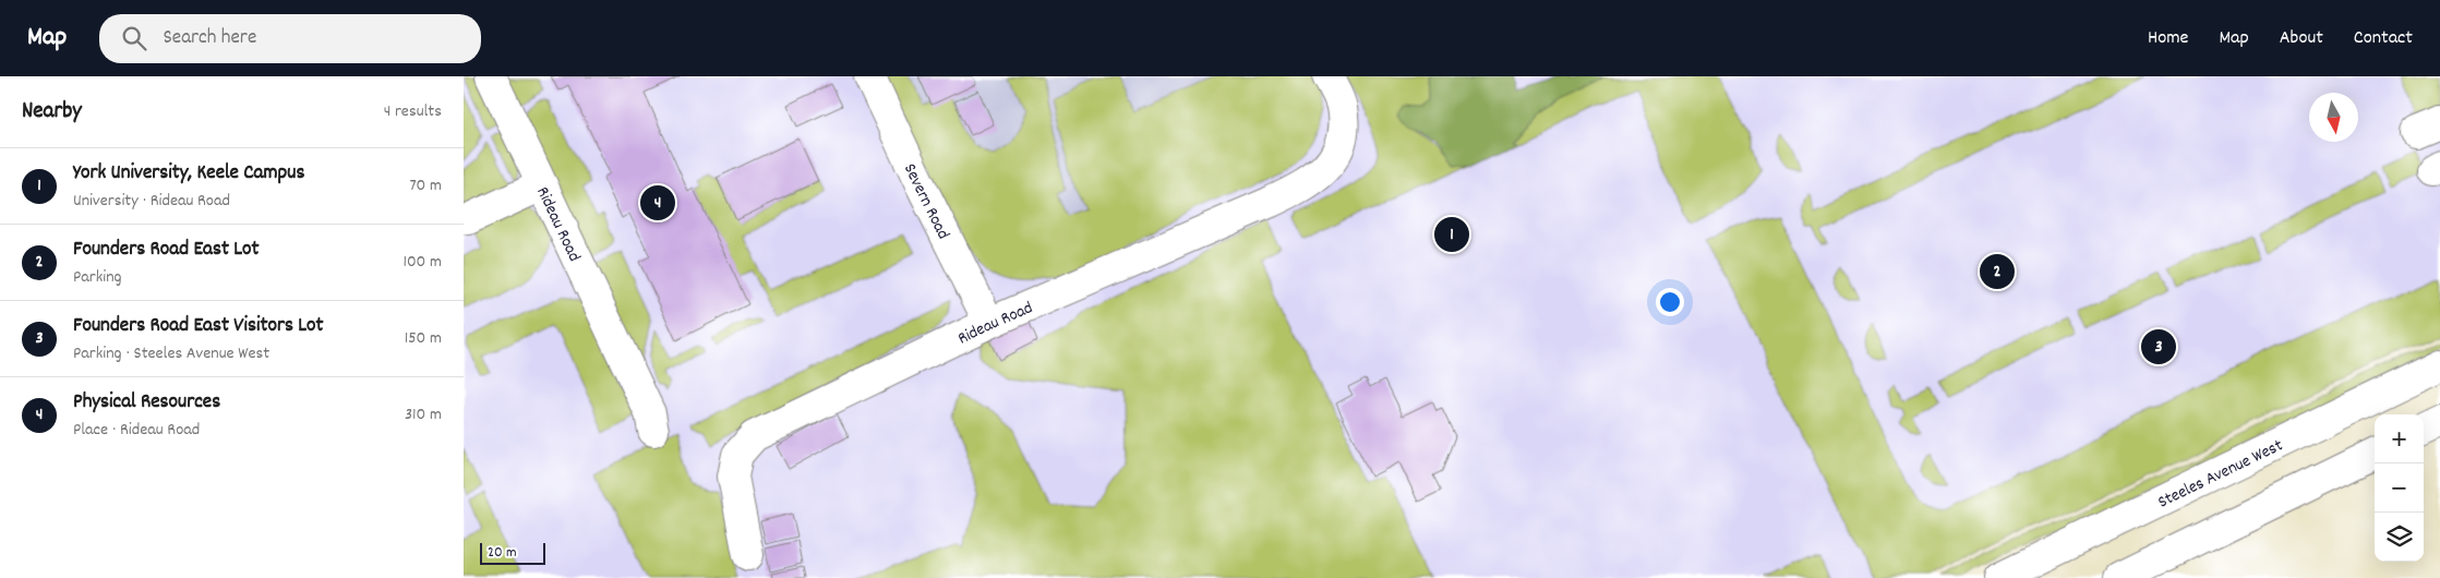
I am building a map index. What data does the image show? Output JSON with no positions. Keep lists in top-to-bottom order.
{
  "streets": {
    "street": ["Severn Road", "Rideau Road", "Steeles Avenue West"]
  },
  "crossings": [
    ["Severn Road", "Rideau Road"]
  ],
  "scale_bar": "20 m",
  "north": "bottom",
  "page": {
    "header": "Map",
    "search": "Search here",
    "nav": [
      "Home",
      "Map",
      "About",
      "Contact"
    ],
    "heading": ["Nearby", "4 results"],
    "list": [
      {
        "mark": "1",
        "name": "York University, Keele Campus",
        "note": "University · Rideau Road",
        "value": "70 m"
      },
      {
        "mark": "2",
        "name": "Founders Road East Lot",
        "note": "Parking",
        "value": "100 m"
      },
      {
        "mark": "3",
        "name": "Founders Road East Visitors Lot",
        "note": "Parking · Steeles Avenue West",
        "value": "150 m"
      },
      {
        "mark": "4",
        "name": "Physical Resources",
        "note": "Place · Rideau Road",
        "value": "310 m"
      }
    ],
    "pins": [
      "4",
      "1",
      "2",
      "3"
    ],
    "map_buttons": ["+", "−"],
    "scale": "20 m"
  }
}
